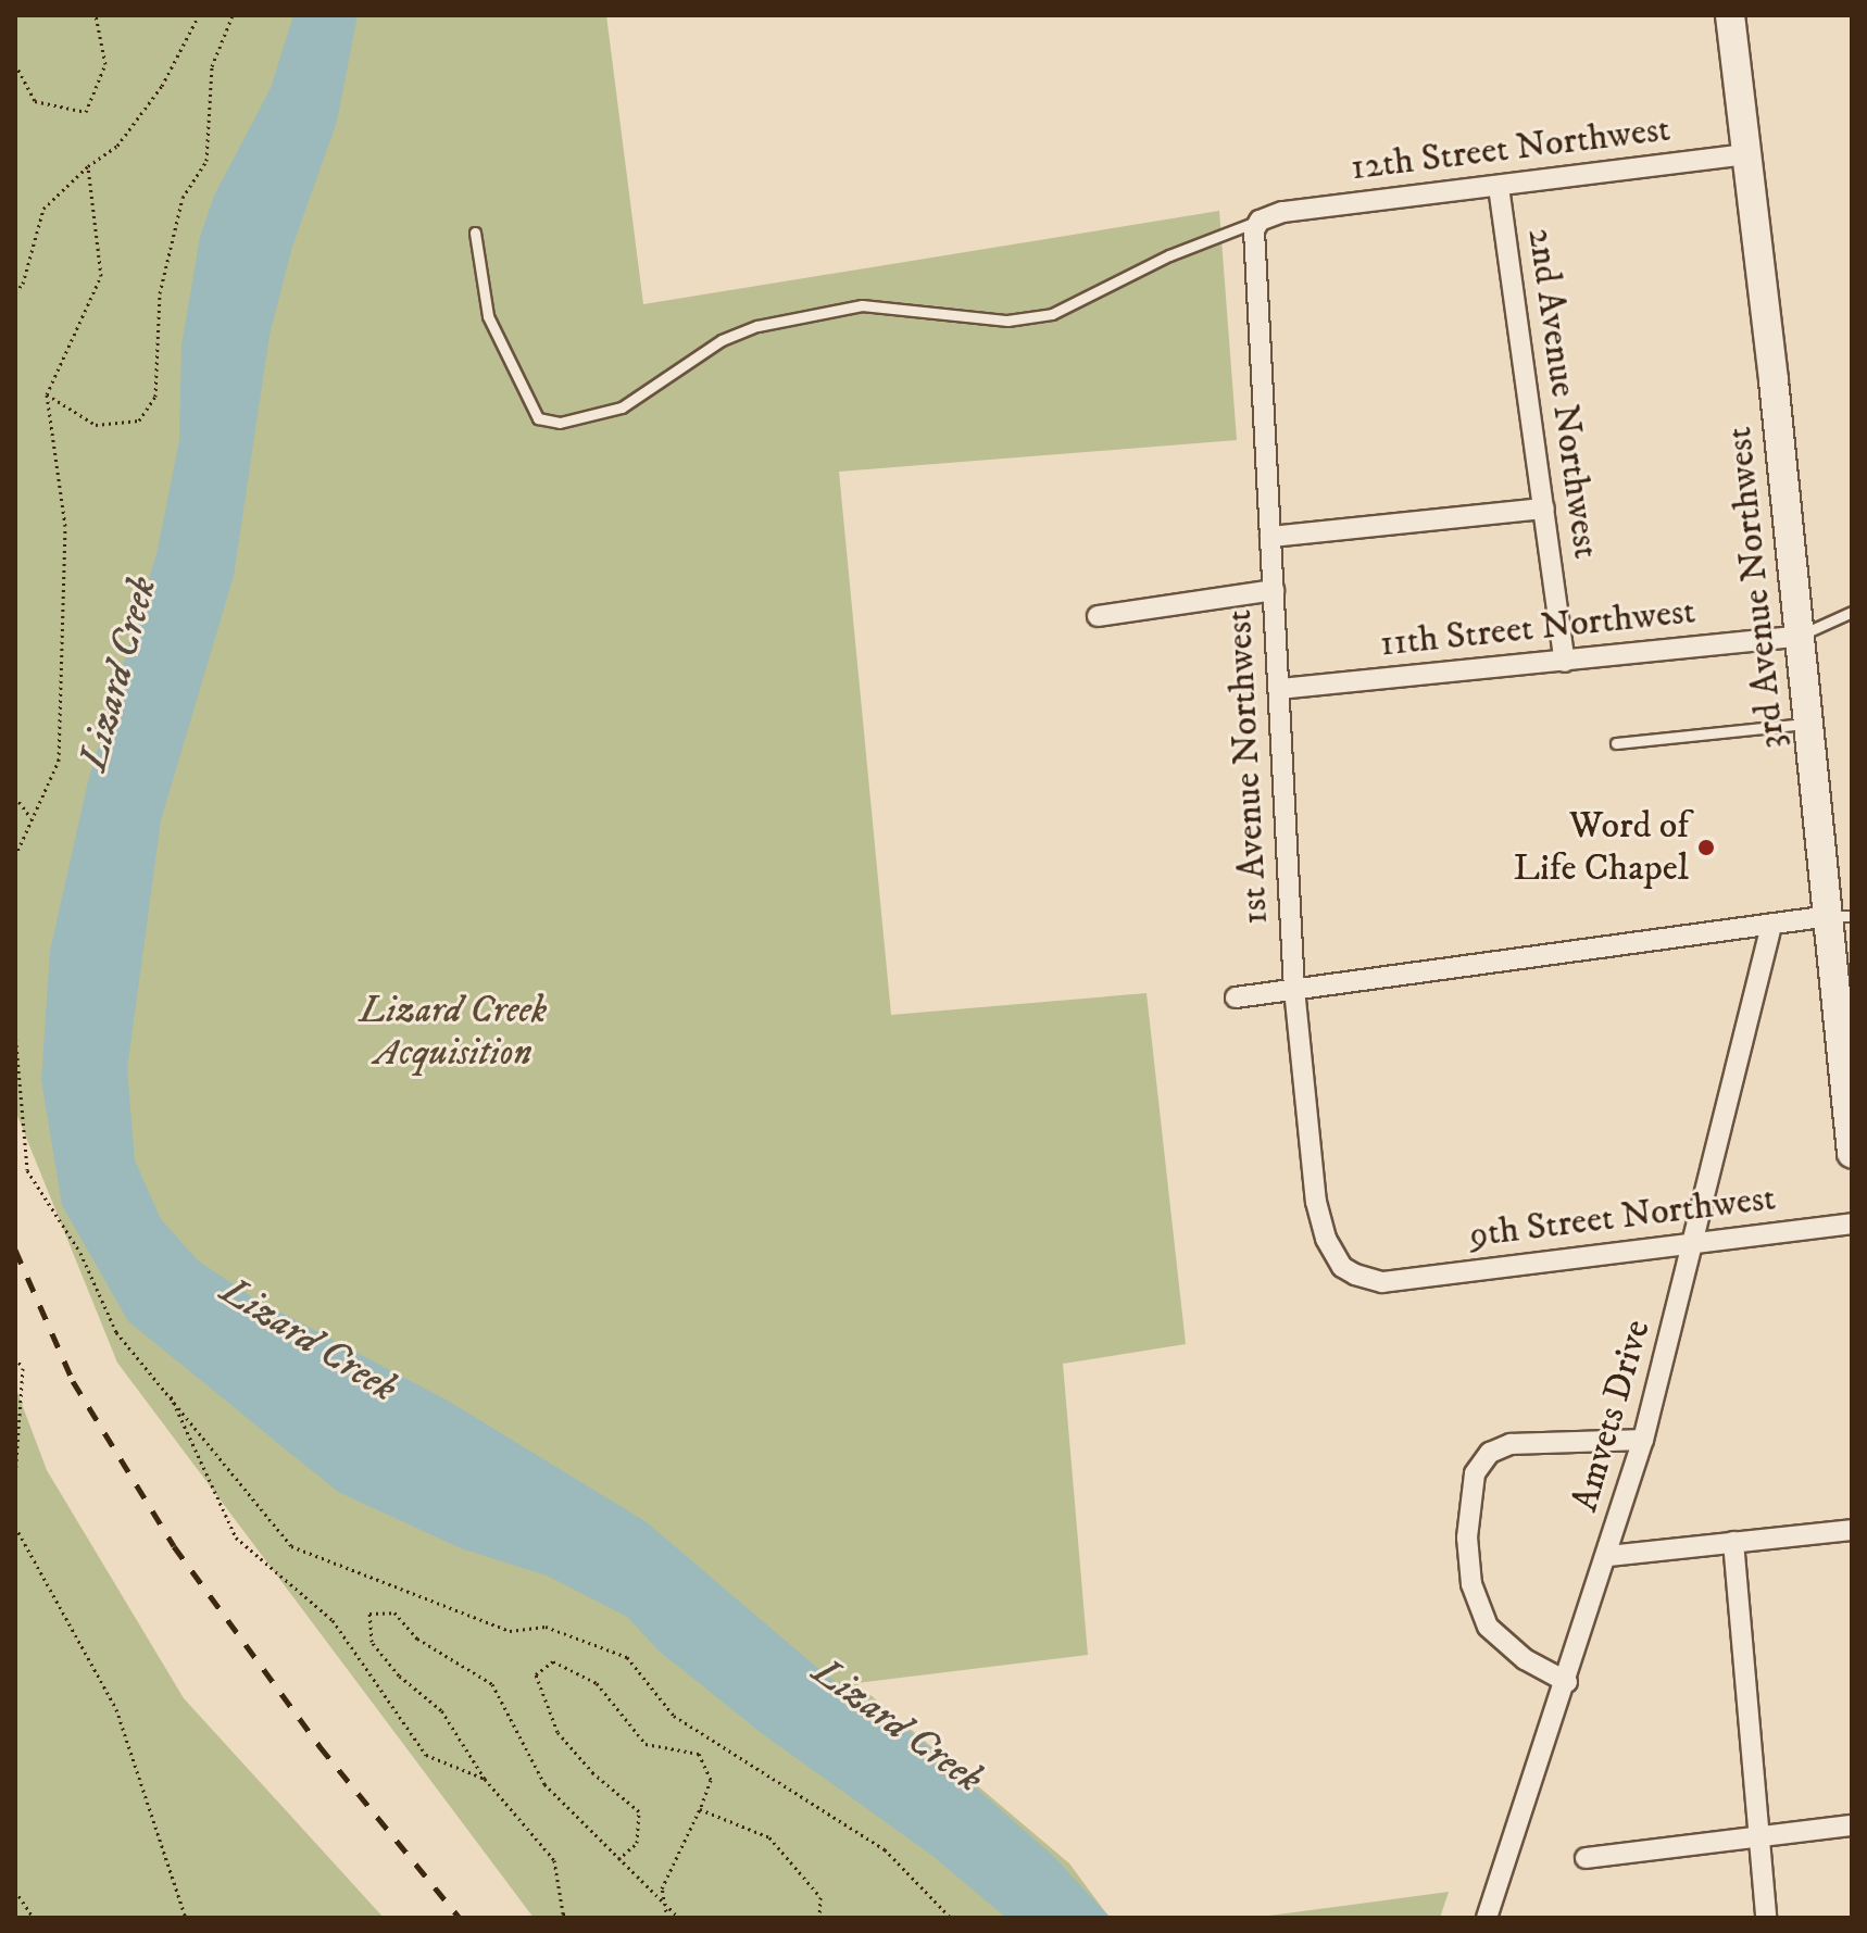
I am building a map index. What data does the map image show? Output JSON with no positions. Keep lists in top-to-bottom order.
{
  "streets": {
    "main road": ["3rd Avenue Northwest"],
    "street": [
      "12th Street Northwest",
      "2nd Avenue Northwest",
      "11th Street Northwest",
      "1st Avenue Northwest",
      "9th Street Northwest",
      "Amvets Drive"
    ]
  },
  "crossings": [
    ["12th Street Northwest", "2nd Avenue Northwest"],
    ["12th Street Northwest", "3rd Avenue Northwest"],
    ["12th Street Northwest", "1st Avenue Northwest"],
    ["2nd Avenue Northwest", "11th Street Northwest"],
    ["3rd Avenue Northwest", "11th Street Northwest"],
    ["11th Street Northwest", "1st Avenue Northwest"],
    ["1st Avenue Northwest", "9th Street Northwest"],
    ["9th Street Northwest", "Amvets Drive"]
  ],
  "water": ["Lizard Creek"],
  "parks": ["Lizard Creek Acquisition"],
  "places": ["Word of Life Chapel"]
}
